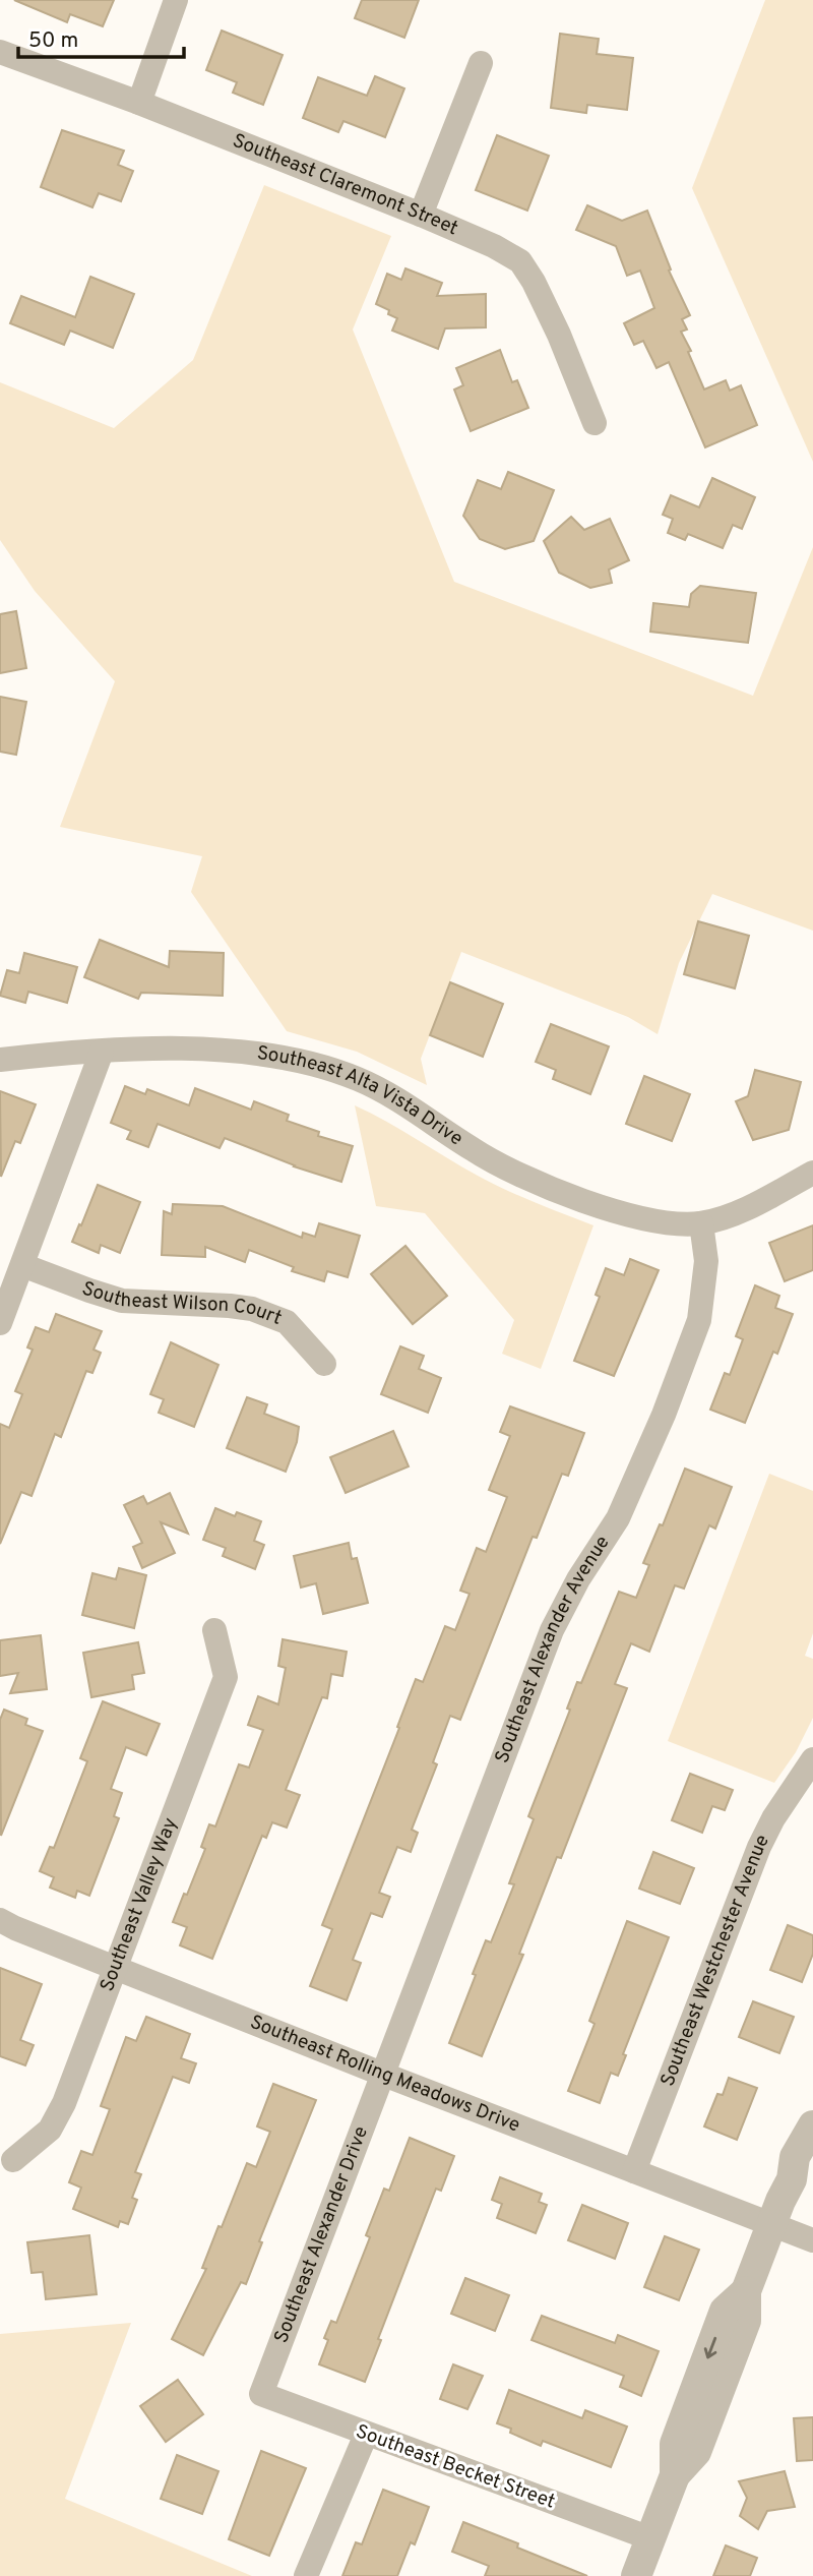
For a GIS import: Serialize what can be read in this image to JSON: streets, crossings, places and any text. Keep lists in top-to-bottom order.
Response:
{
  "streets": {
    "street": [
      "Southeast Claremont Street",
      "Southeast Alta Vista Drive",
      "Southeast Wilson Court",
      "Southeast Alexander Avenue",
      "Southeast Valley Way",
      "Southeast Westchester Avenue",
      "Southeast Rolling Meadows Drive",
      "Southeast Alexander Drive",
      "Southeast Becket Street"
    ]
  },
  "crossings": [
    ["Southeast Alta Vista Drive", "Southeast Alexander Avenue"],
    ["Southeast Alexander Avenue", "Southeast Rolling Meadows Drive"],
    ["Southeast Alexander Avenue", "Southeast Alexander Drive"],
    ["Southeast Valley Way", "Southeast Rolling Meadows Drive"],
    ["Southeast Westchester Avenue", "Southeast Rolling Meadows Drive"],
    ["Southeast Rolling Meadows Drive", "Southeast Alexander Drive"],
    ["Southeast Alexander Drive", "Southeast Becket Street"]
  ],
  "scale_bar": "50 m"
}
